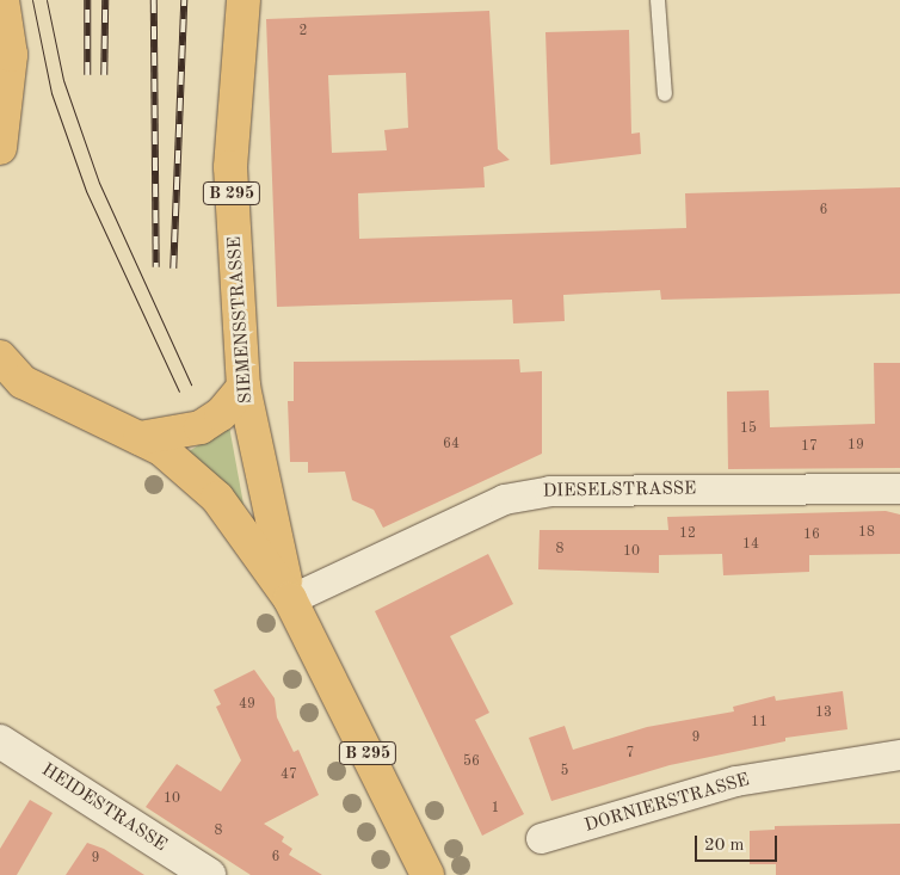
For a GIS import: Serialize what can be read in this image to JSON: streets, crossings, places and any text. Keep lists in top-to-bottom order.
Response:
{
  "streets": {
    "main road": ["B 295", "SIEMENSSTRASSE"],
    "street": ["DIESELSTRASSE", "DORNIERSTRASSE", "HEIDESTRASSE"]
  },
  "crossings": [
    ["B 295", "SIEMENSSTRASSE"],
    ["SIEMENSSTRASSE", "DIESELSTRASSE"]
  ],
  "house_numbers": [
    "2",
    "6",
    "15",
    "64",
    "19",
    "17",
    "18",
    "12",
    "16",
    "14",
    "8",
    "10",
    "49",
    "13",
    "11",
    "9",
    "7",
    "56",
    "5",
    "47",
    "10",
    "1",
    "8",
    "6",
    "9"
  ],
  "scale_bar": "20 m"
}
